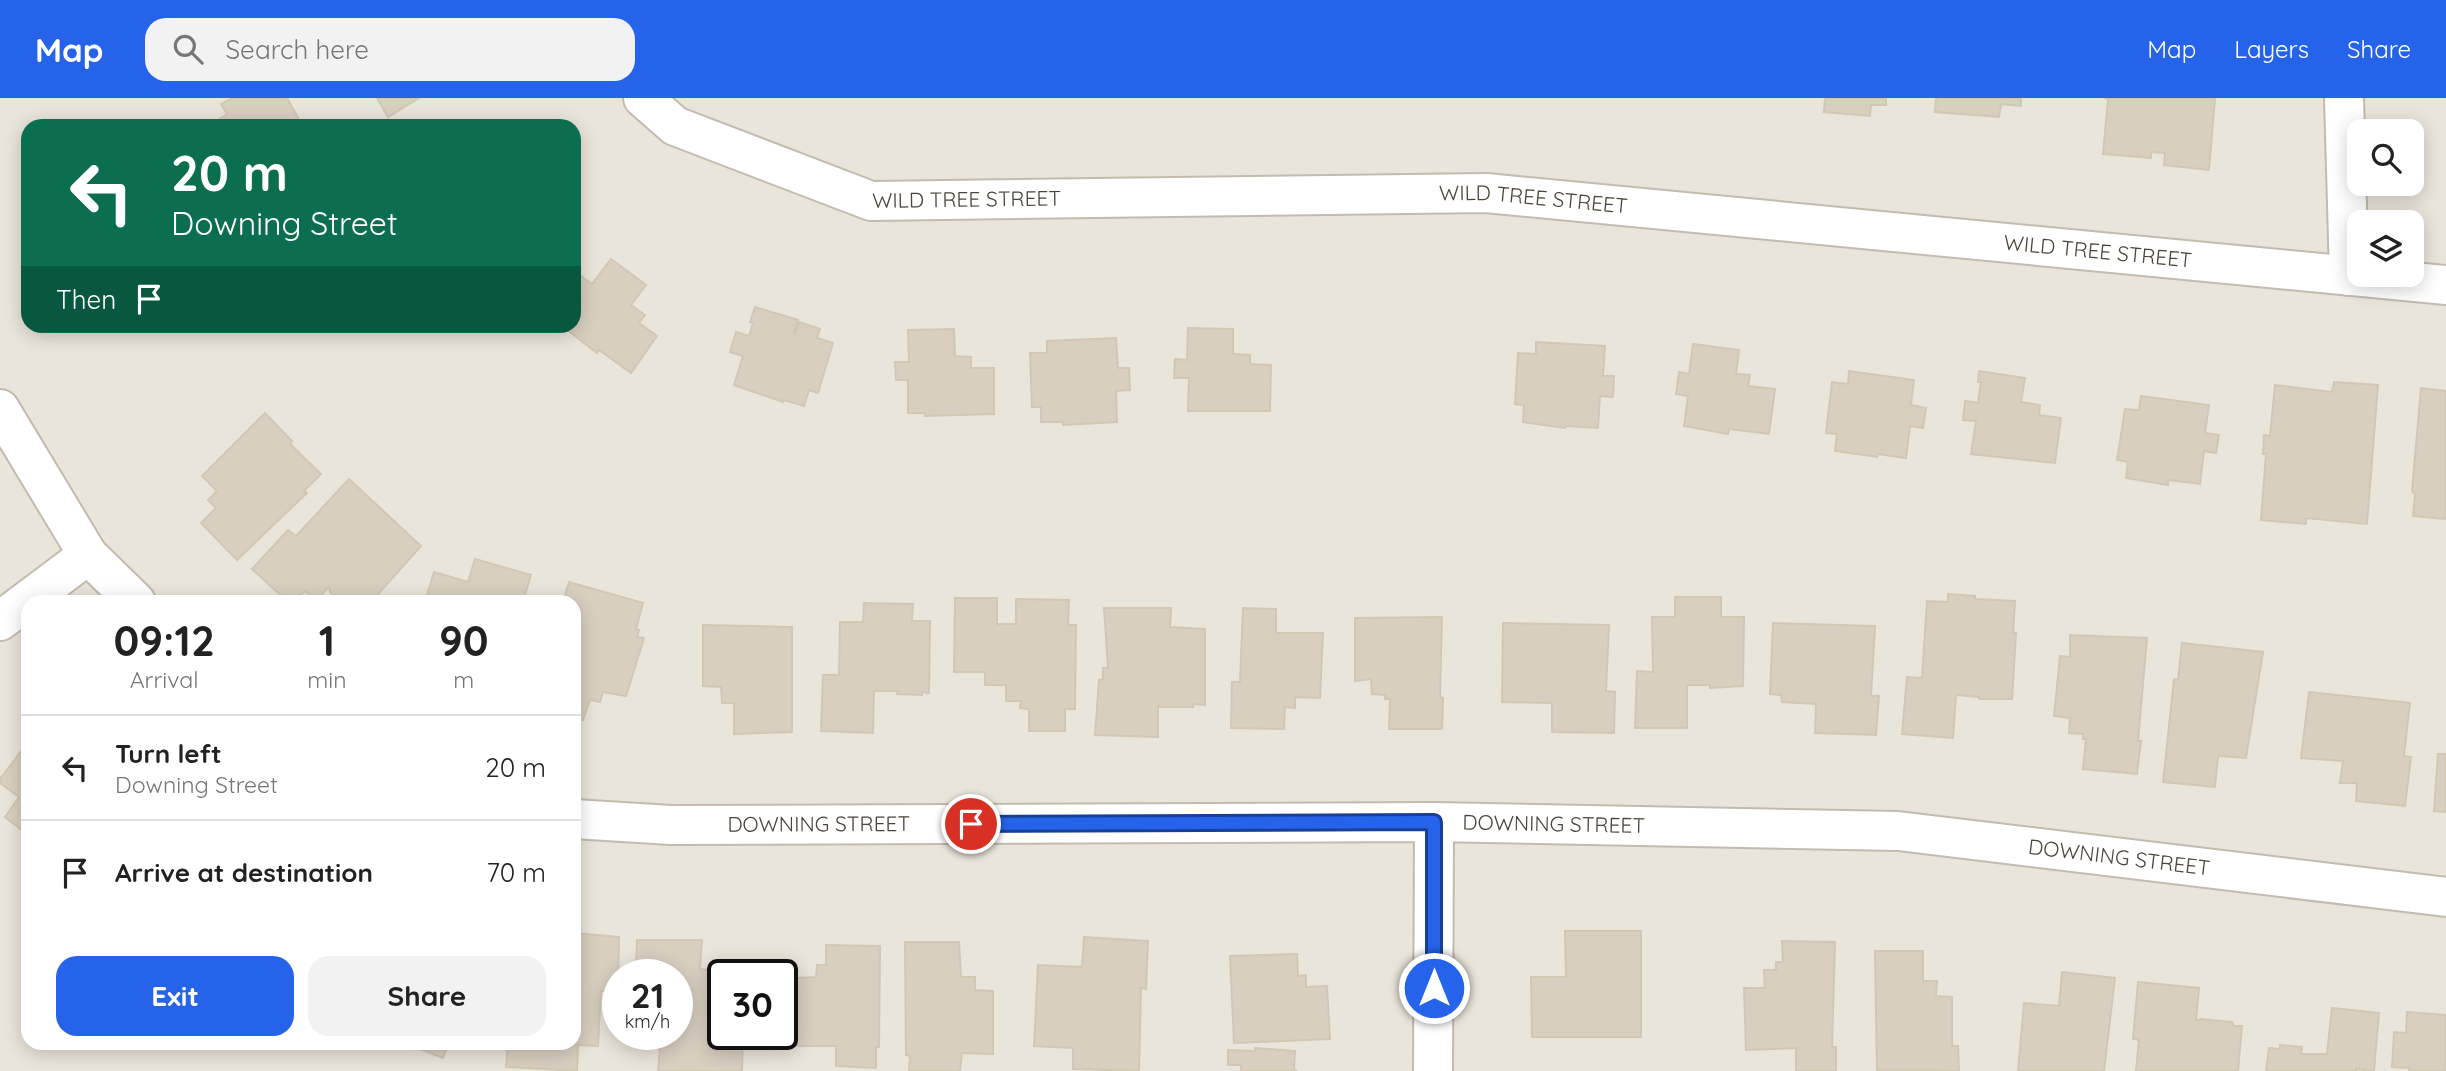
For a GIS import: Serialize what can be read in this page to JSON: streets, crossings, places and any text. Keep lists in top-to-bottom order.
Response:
{
  "streets": {
    "street": ["WILD TREE STREET", "DOWNING STREET"]
  },
  "page": {
    "header": "Map",
    "search": "Search here",
    "nav": ["Map", "Layers", "Share"],
    "turn": ["20 m", "Downing Street"],
    "then": "Then",
    "eta": [
      "09:12",
      "Arrival",
      "1",
      "min",
      "90",
      "m"
    ],
    "list": [
      {
        "name": "Turn left",
        "note": "Downing Street",
        "value": "20 m"
      },
      {
        "name": "Arrive at destination",
        "value": "70 m"
      }
    ],
    "buttons": ["Exit", "Share"],
    "speed": "21 km/h",
    "limit": "30"
  }
}
